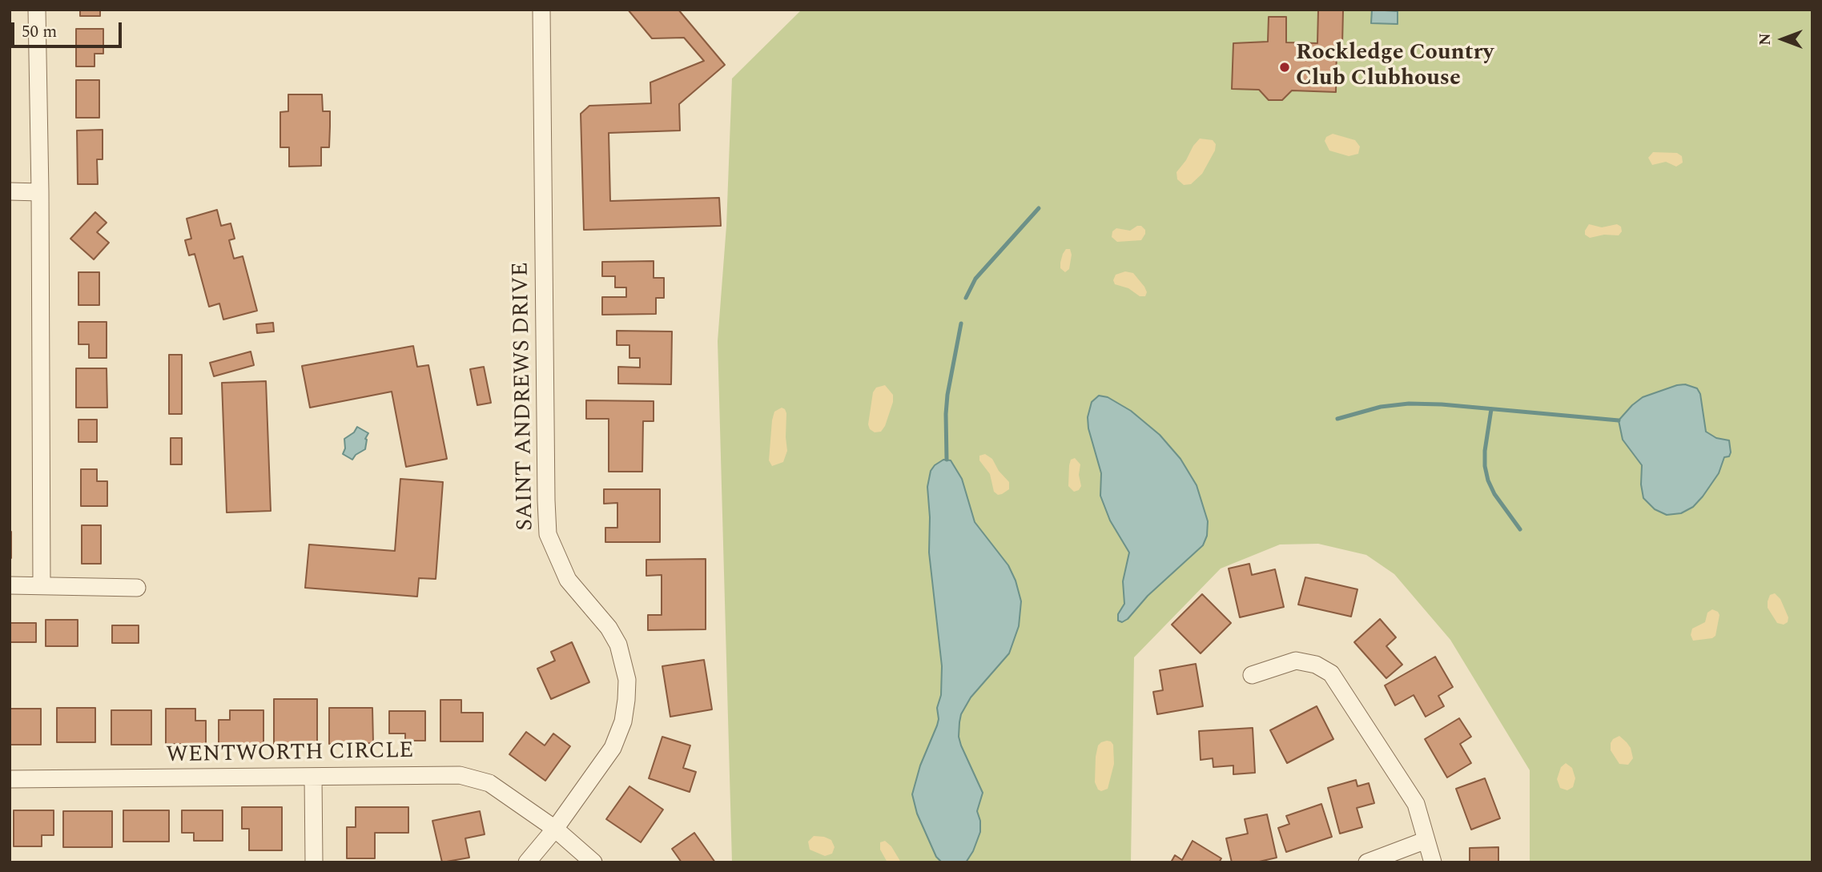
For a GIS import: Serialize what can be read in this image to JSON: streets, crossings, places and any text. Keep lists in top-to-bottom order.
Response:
{
  "streets": {
    "street": ["SAINT ANDREWS DRIVE", "WENTWORTH CIRCLE"]
  },
  "crossings": [
    ["SAINT ANDREWS DRIVE", "WENTWORTH CIRCLE"]
  ],
  "places": ["Rockledge Country Club Clubhouse"],
  "scale_bar": "50 m",
  "north": "left"
}
